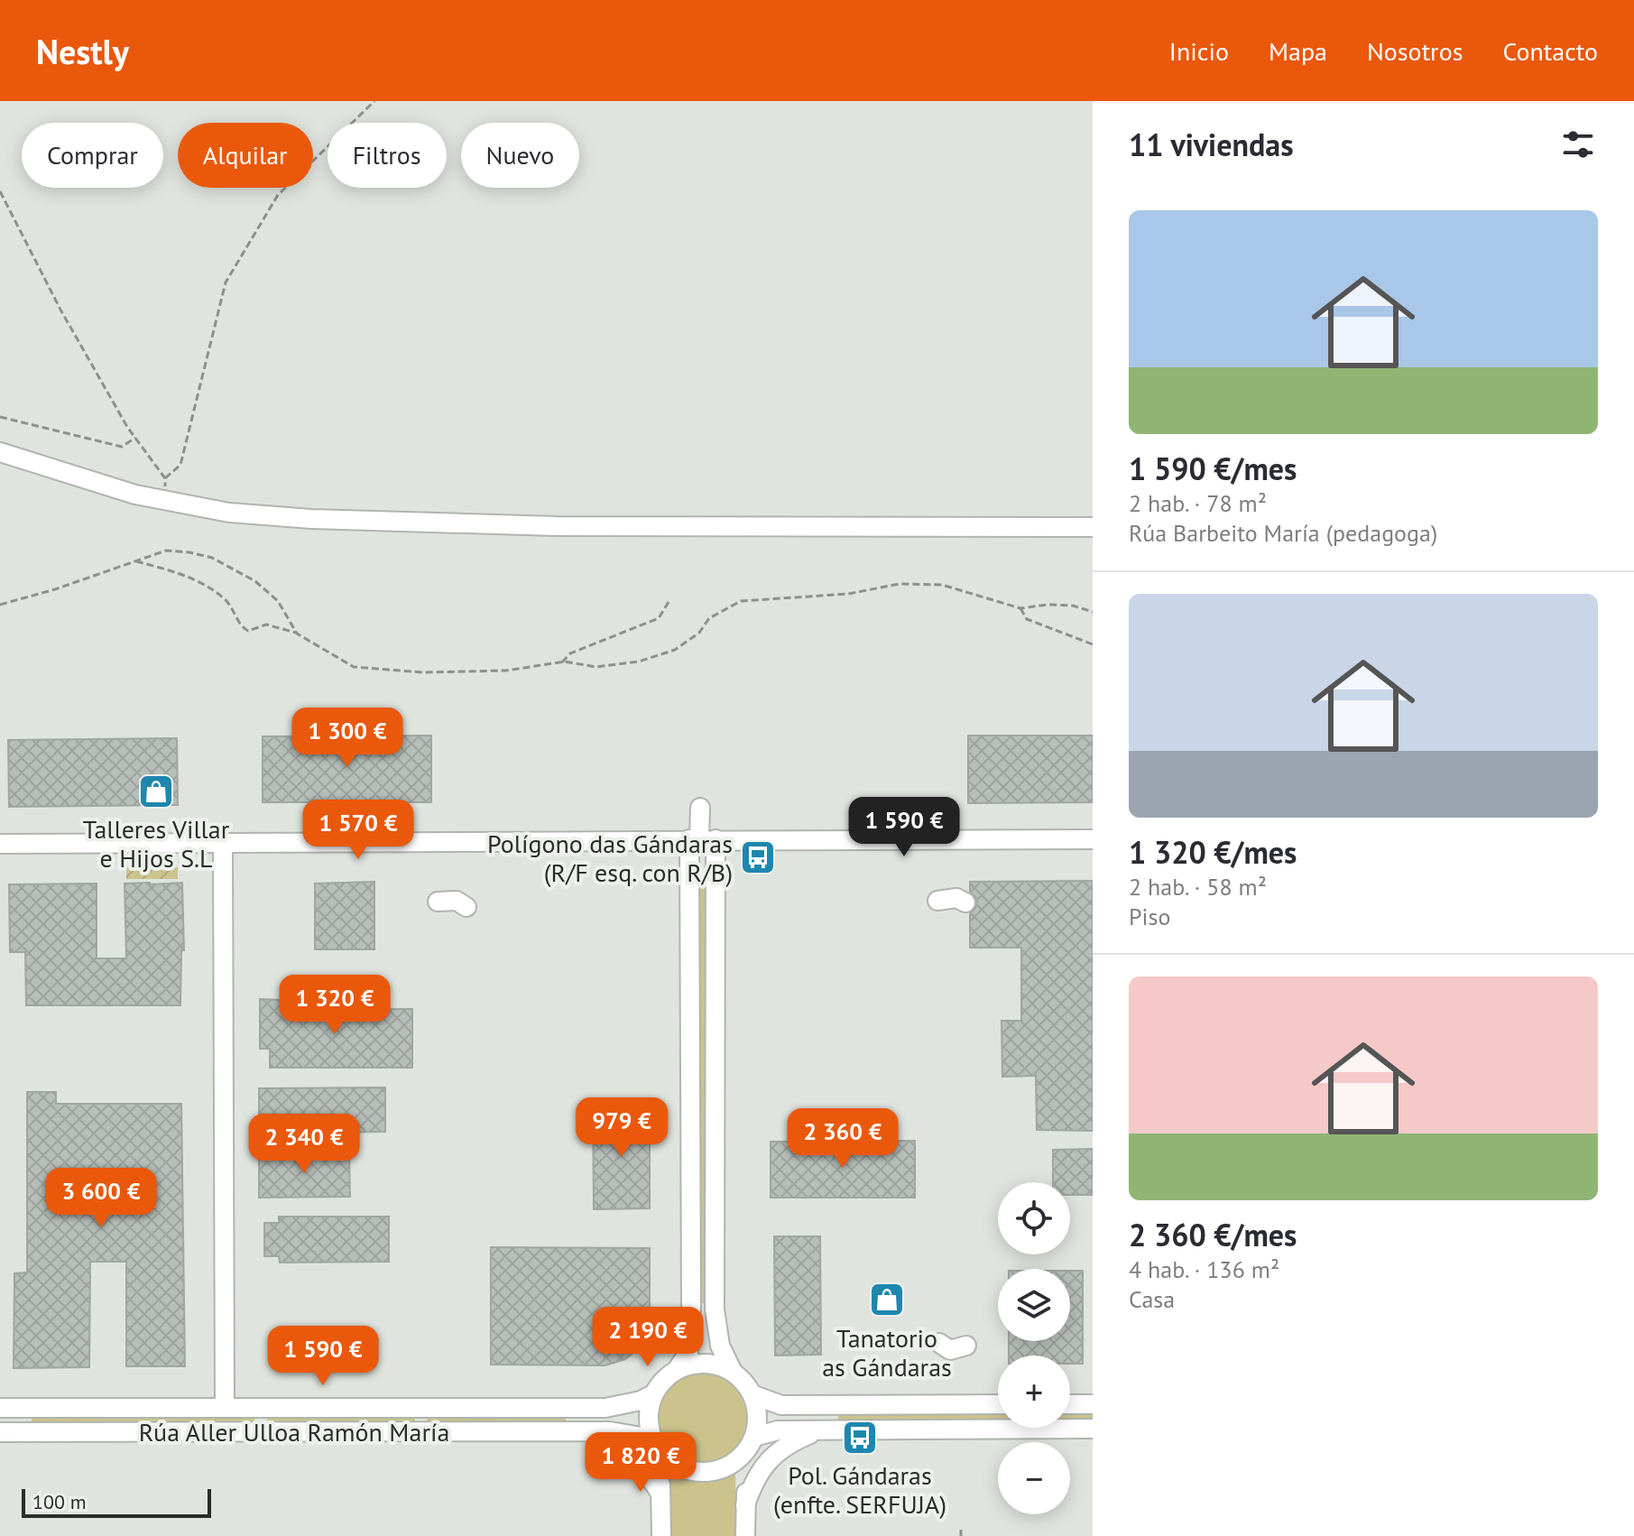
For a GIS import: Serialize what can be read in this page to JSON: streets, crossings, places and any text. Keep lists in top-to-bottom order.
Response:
{
  "streets": {
    "street": ["Rúa Aller Ulloa Ramón María"]
  },
  "places": {
    "shop": ["Talleres Villar e Hijos S.L", "Tanatorio as Gándaras"],
    "bus stop": ["Polígono das Gándaras (R/F esq. con R/B)", "Pol. Gándaras (enfte. SERFUJA)"]
  },
  "scale_bar": "100 m",
  "page": {
    "header": "Nestly",
    "nav": [
      "Inicio",
      "Mapa",
      "Nosotros",
      "Contacto"
    ],
    "heading": "11 viviendas",
    "chip": [
      "Comprar",
      "Alquilar",
      "Filtros",
      "Nuevo"
    ],
    "list": [
      {
        "name": "1 590 €/mes",
        "note": "2 hab. · 78 m² · Rúa Barbeito María (pedagoga)"
      },
      {
        "name": "1 320 €/mes",
        "note": "2 hab. · 58 m² · Piso"
      },
      {
        "name": "2 360 €/mes",
        "note": "4 hab. · 136 m² · Casa"
      }
    ],
    "price": [
      "1 300 €",
      "1 590 €",
      "1 570 €",
      "1 320 €",
      "979 €",
      "2 360 €",
      "2 340 €",
      "3 600 €",
      "2 190 €",
      "1 590 €",
      "1 820 €"
    ],
    "map_buttons": ["+", "−"],
    "scale": "100 m"
  }
}
